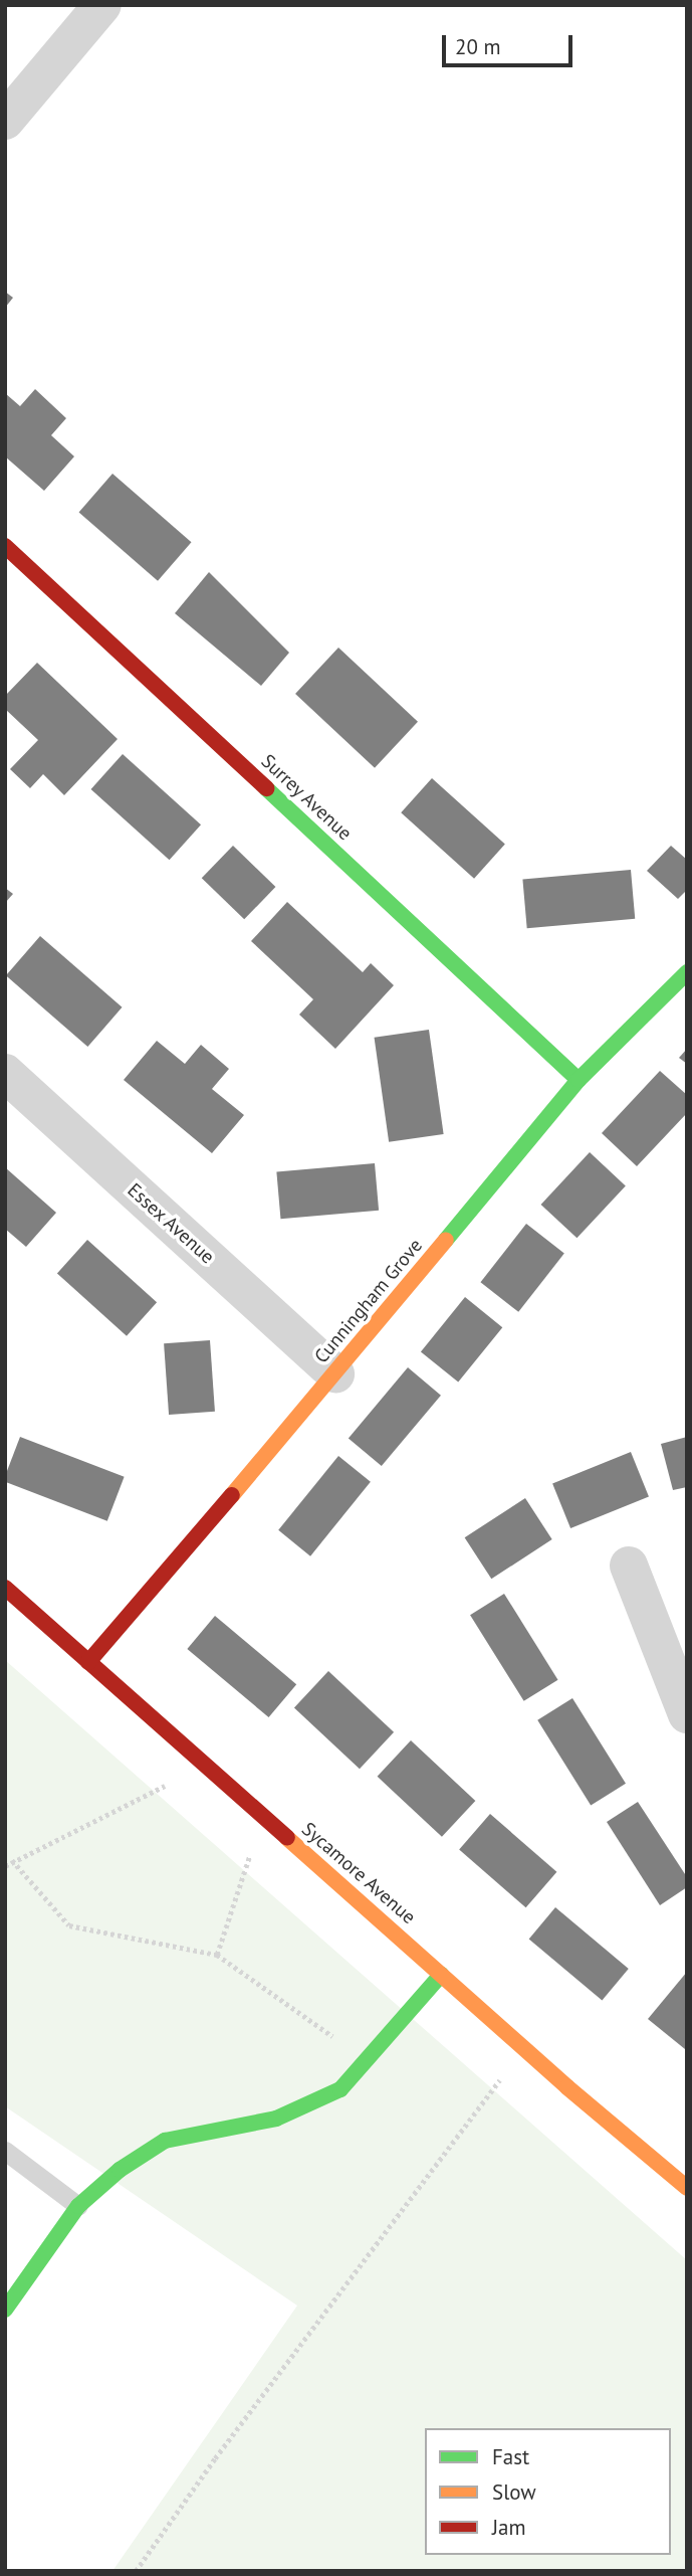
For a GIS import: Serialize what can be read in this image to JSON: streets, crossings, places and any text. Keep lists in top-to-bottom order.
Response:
{
  "streets": {
    "street": [
      "Surrey Avenue",
      "Essex Avenue",
      "Cunningham Grove",
      "Sycamore Avenue"
    ]
  },
  "crossings": [
    ["Surrey Avenue", "Cunningham Grove"],
    ["Essex Avenue", "Cunningham Grove"],
    ["Cunningham Grove", "Sycamore Avenue"]
  ],
  "legend": ["Fast", "Slow", "Jam"],
  "scale_bar": "20 m"
}
